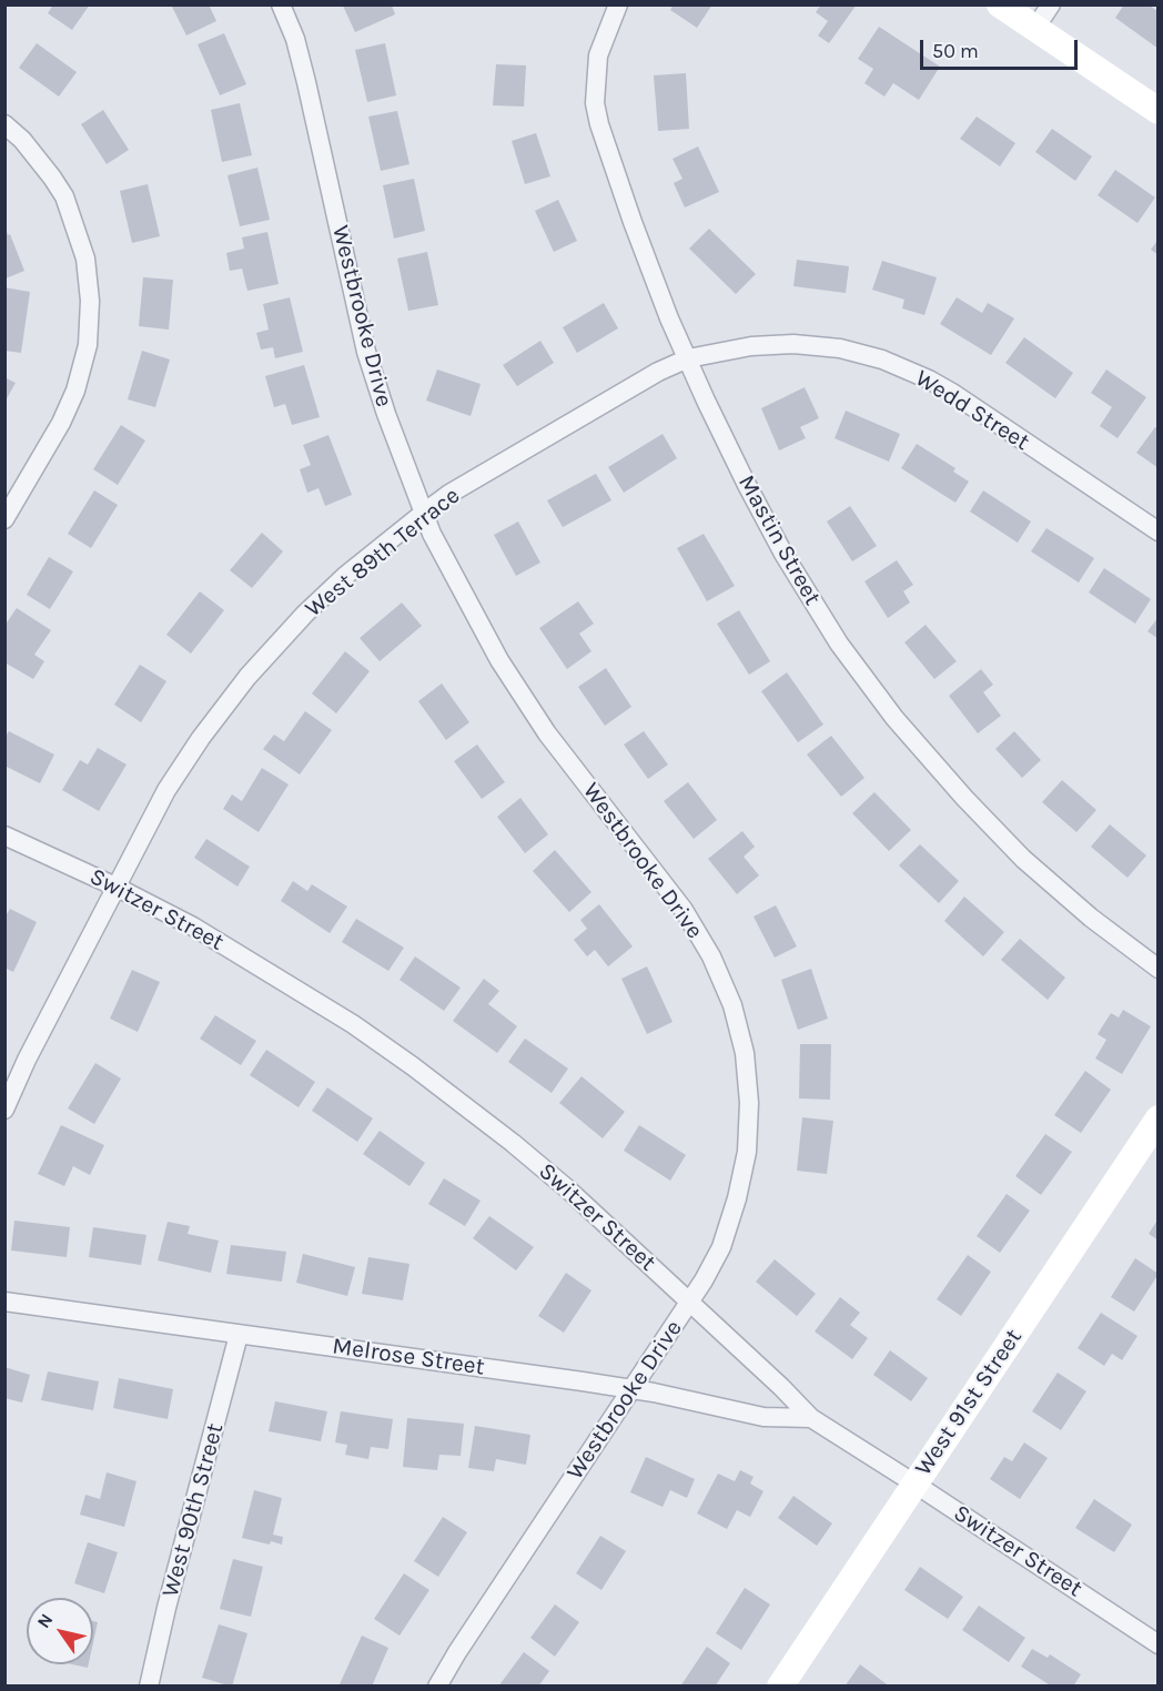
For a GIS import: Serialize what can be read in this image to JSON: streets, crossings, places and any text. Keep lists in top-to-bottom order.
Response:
{
  "streets": {
    "street": [
      "Westbrooke Drive",
      "Wedd Street",
      "Mastin Street",
      "West 89th Terrace",
      "Switzer Street",
      "Melrose Street",
      "West 91st Street",
      "West 90th Street"
    ]
  },
  "crossings": [
    ["Westbrooke Drive", "West 89th Terrace"],
    ["Westbrooke Drive", "Switzer Street"],
    ["Westbrooke Drive", "Melrose Street"],
    ["Wedd Street", "Mastin Street"],
    ["Wedd Street", "West 89th Terrace"],
    ["Mastin Street", "West 89th Terrace"],
    ["West 89th Terrace", "Switzer Street"],
    ["Switzer Street", "Melrose Street"],
    ["Switzer Street", "West 91st Street"],
    ["Melrose Street", "West 90th Street"]
  ],
  "scale_bar": "50 m",
  "north": "top left"
}
